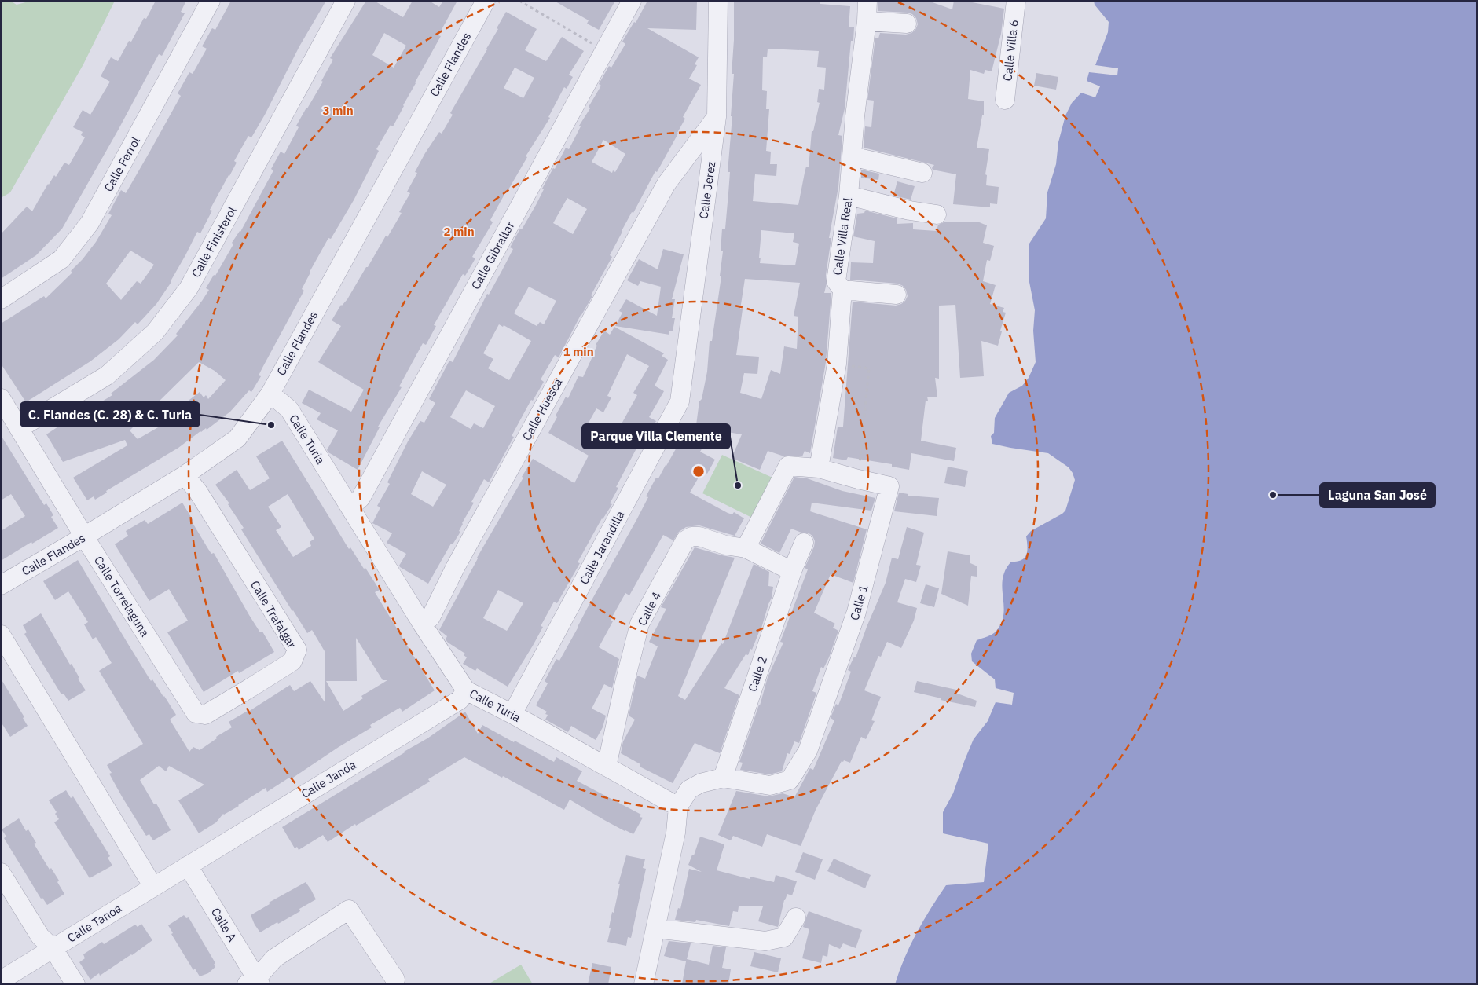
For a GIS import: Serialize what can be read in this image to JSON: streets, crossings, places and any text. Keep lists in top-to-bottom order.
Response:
{
  "streets": {
    "street": [
      "Calle Villa 6",
      "Calle Flandes",
      "Calle Ferrol",
      "Calle Jerez",
      "Calle Villa Real",
      "Calle Finisterol",
      "Calle Gibraltar",
      "Calle Huesca",
      "Calle Turia",
      "Calle Jarandilla",
      "Calle Torrelaguna",
      "Calle 1",
      "Calle 4",
      "Calle Trafalgar",
      "Calle 2",
      "Calle Janda",
      "Calle Tanoa",
      "Calle A"
    ]
  },
  "crossings": [
    ["Calle Flandes", "Calle Turia"],
    ["Calle Flandes", "Calle Torrelaguna"],
    ["Calle Flandes", "Calle Trafalgar"],
    ["Calle Jerez", "Calle Huesca"],
    ["Calle Jerez", "Calle Jarandilla"],
    ["Calle Villa Real", "Calle 1"],
    ["Calle Finisterol", "Calle Torrelaguna"],
    ["Calle Gibraltar", "Calle Turia"],
    ["Calle Huesca", "Calle Turia"],
    ["Calle Turia", "Calle Jarandilla"],
    ["Calle Turia", "Calle 1"],
    ["Calle Turia", "Calle 4"],
    ["Calle Turia", "Calle Janda"],
    ["Calle Torrelaguna", "Calle Trafalgar"],
    ["Calle 1", "Calle 4"],
    ["Calle 1", "Calle 2"],
    ["Calle Janda", "Calle Tanoa"],
    ["Calle Janda", "Calle A"],
    ["Calle Tanoa", "Calle A"]
  ],
  "places": ["C. Flandes (C. 28) & C. Turia", "Parque Villa Clemente", "Laguna San José"],
  "rings": ["3 min", "2 min", "1 min"]
}
